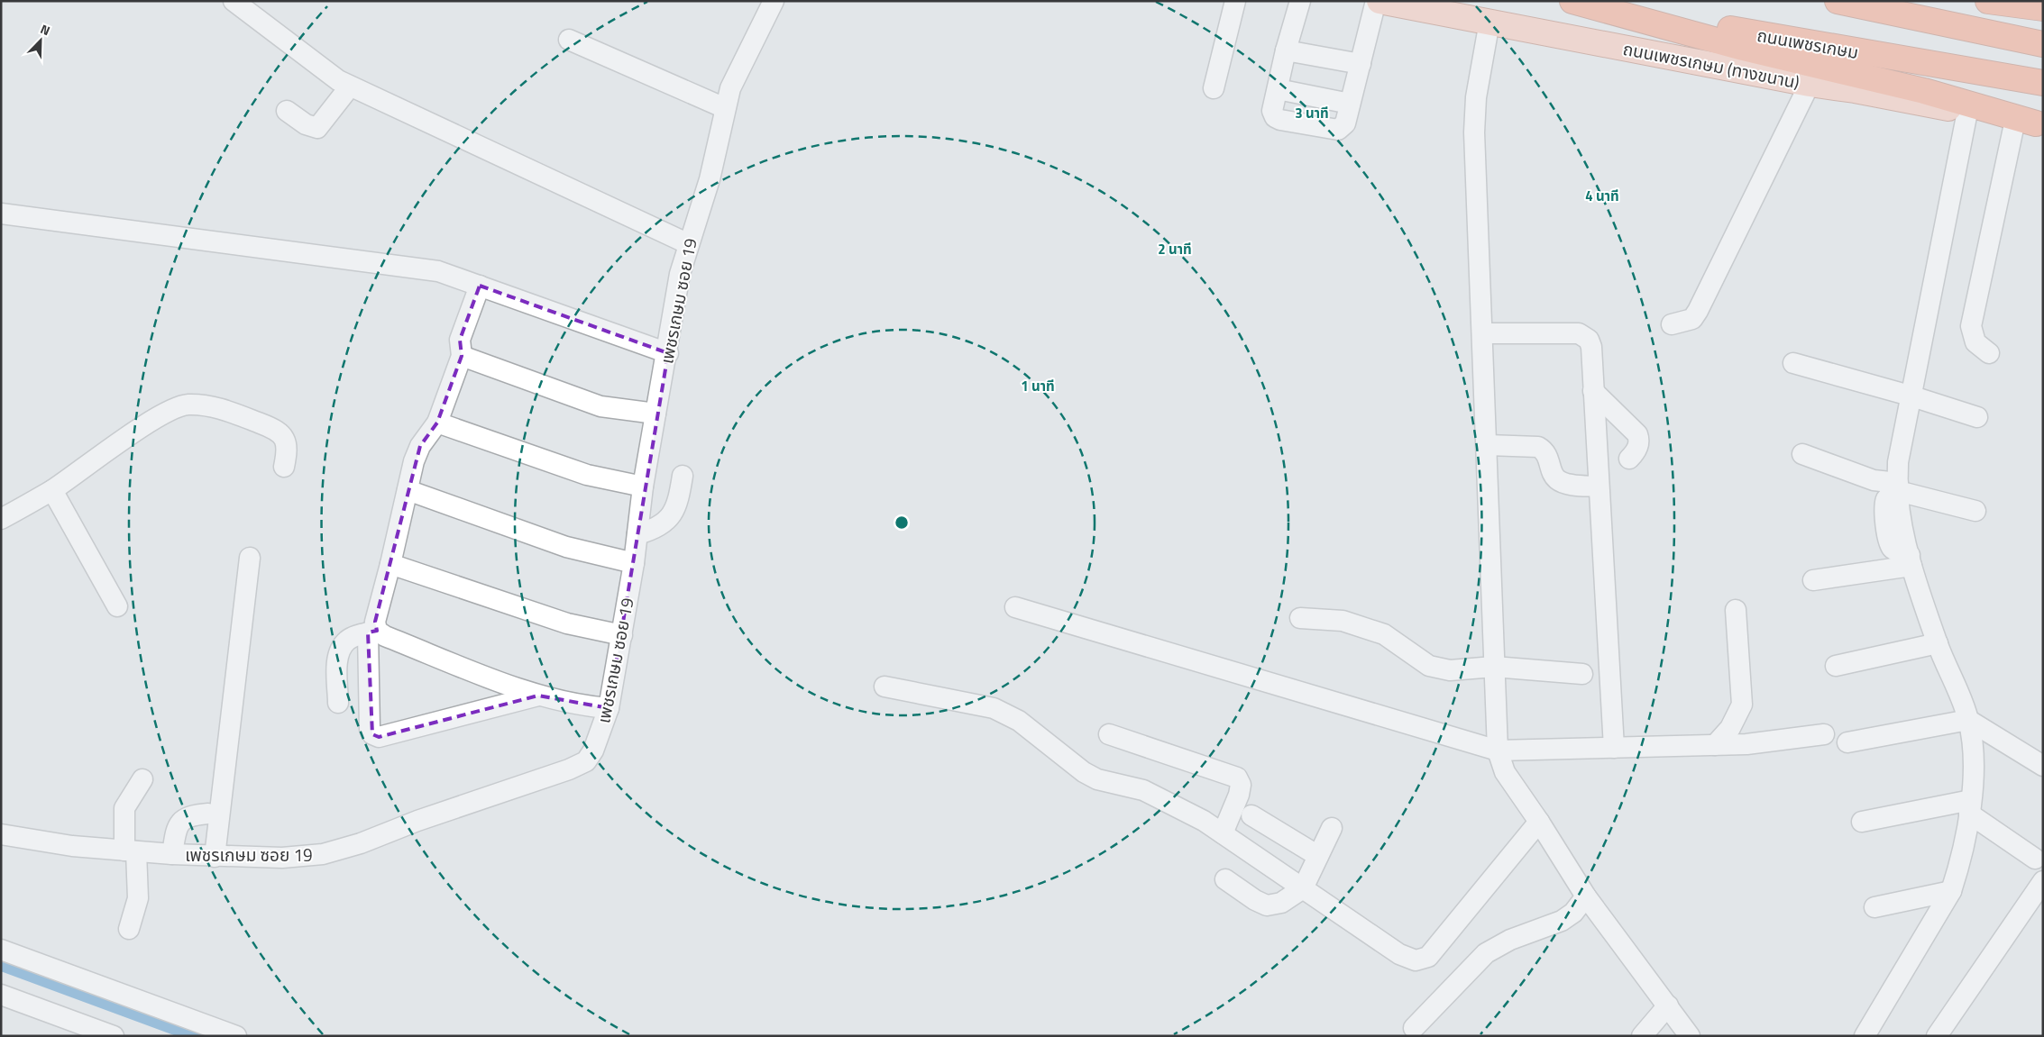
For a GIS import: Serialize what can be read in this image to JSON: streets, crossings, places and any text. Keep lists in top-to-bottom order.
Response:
{
  "streets": {
    "highway": ["ถนนเพชรเกษม"],
    "main road": ["ถนนเพชรเกษม (ทางขนาน)"],
    "street": ["เพชรเกษม ซอย 19"]
  },
  "north": "top right",
  "rings": [
    "3 นาที",
    "4 นาที",
    "2 นาที",
    "1 นาที"
  ]
}
